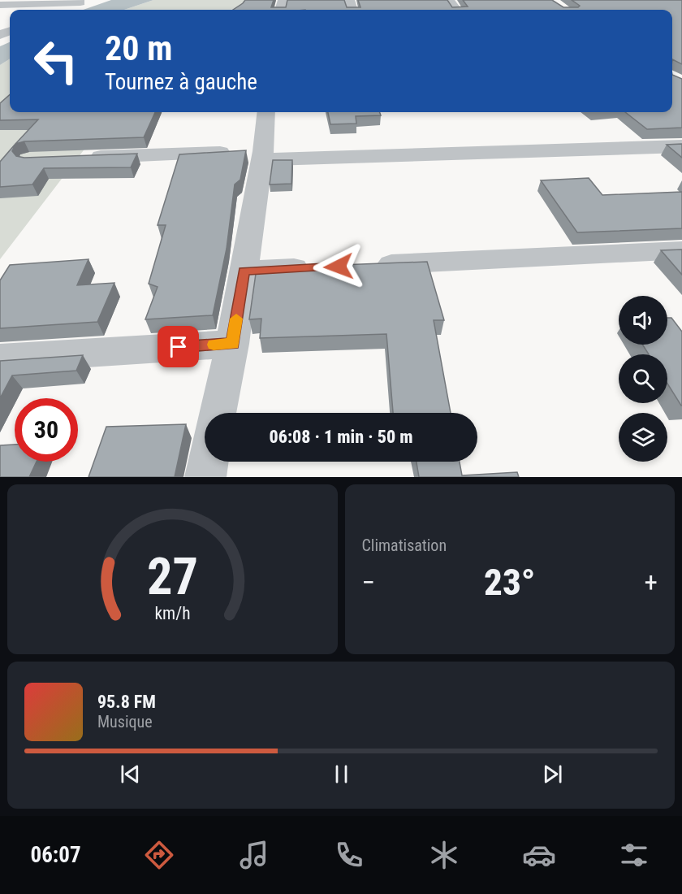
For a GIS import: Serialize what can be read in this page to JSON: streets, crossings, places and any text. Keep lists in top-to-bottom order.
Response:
{
  "page": {
    "turn": ["20 m", "Tournez à gauche"],
    "limit": "30",
    "trip": "06:08 · 1 min · 50 m",
    "tile": "Climatisation",
    "heat": ["−", "23°", "+"],
    "song": ["95.8 FM", "Musique"],
    "tabs": "06:07",
    "gauge": ["27", "km/h"]
  }
}
